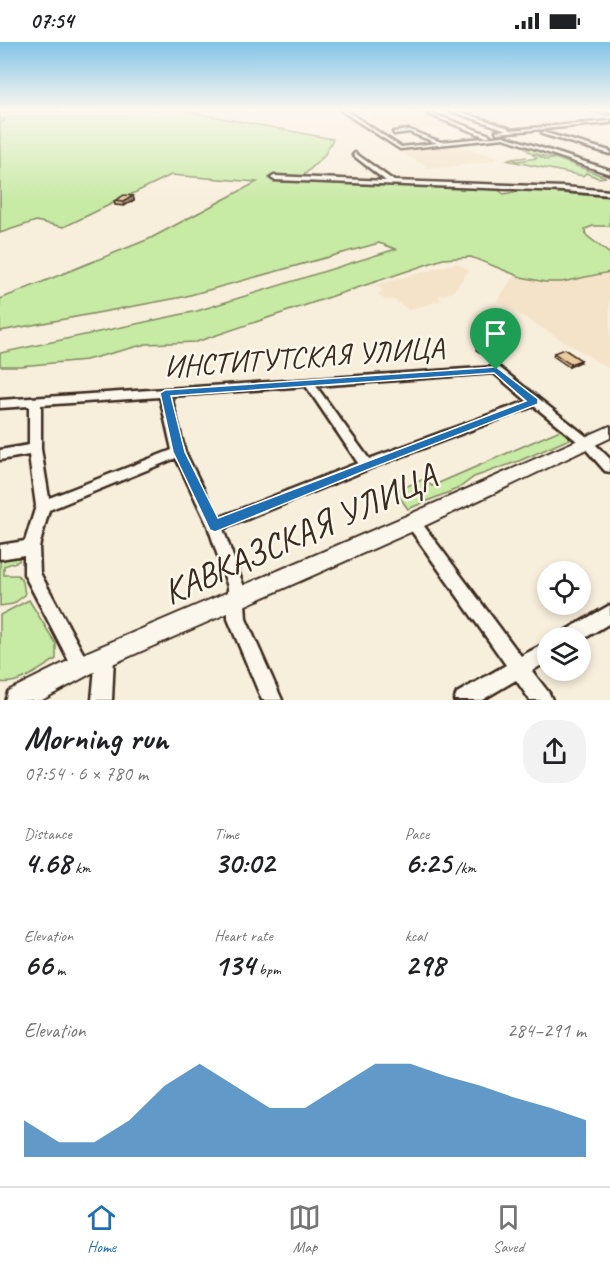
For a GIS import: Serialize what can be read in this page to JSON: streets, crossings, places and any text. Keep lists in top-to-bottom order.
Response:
{
  "streets": {
    "main road": ["КАВКАЗСКАЯ УЛИЦА"],
    "street": ["ИНСТИТУТСКАЯ УЛИЦА"]
  },
  "crossings": [
    ["ИНСТИТУТСКАЯ УЛИЦА", "КАВКАЗСКАЯ УЛИЦА"]
  ],
  "page": {
    "status": "07:54",
    "heading": ["Morning run", "07:54 · 6 × 780 m"],
    "stats": [
      ["Distance", "4.68 km"],
      ["Time", "30:02"],
      ["Pace", "6:25 /km"],
      ["Elevation", "66 m"],
      ["Heart rate", "134 bpm"],
      ["kcal", "298"]
    ],
    "chart": ["Elevation", "284–291 m"],
    "tabs": ["Home", "Map", "Saved"]
  }
}
